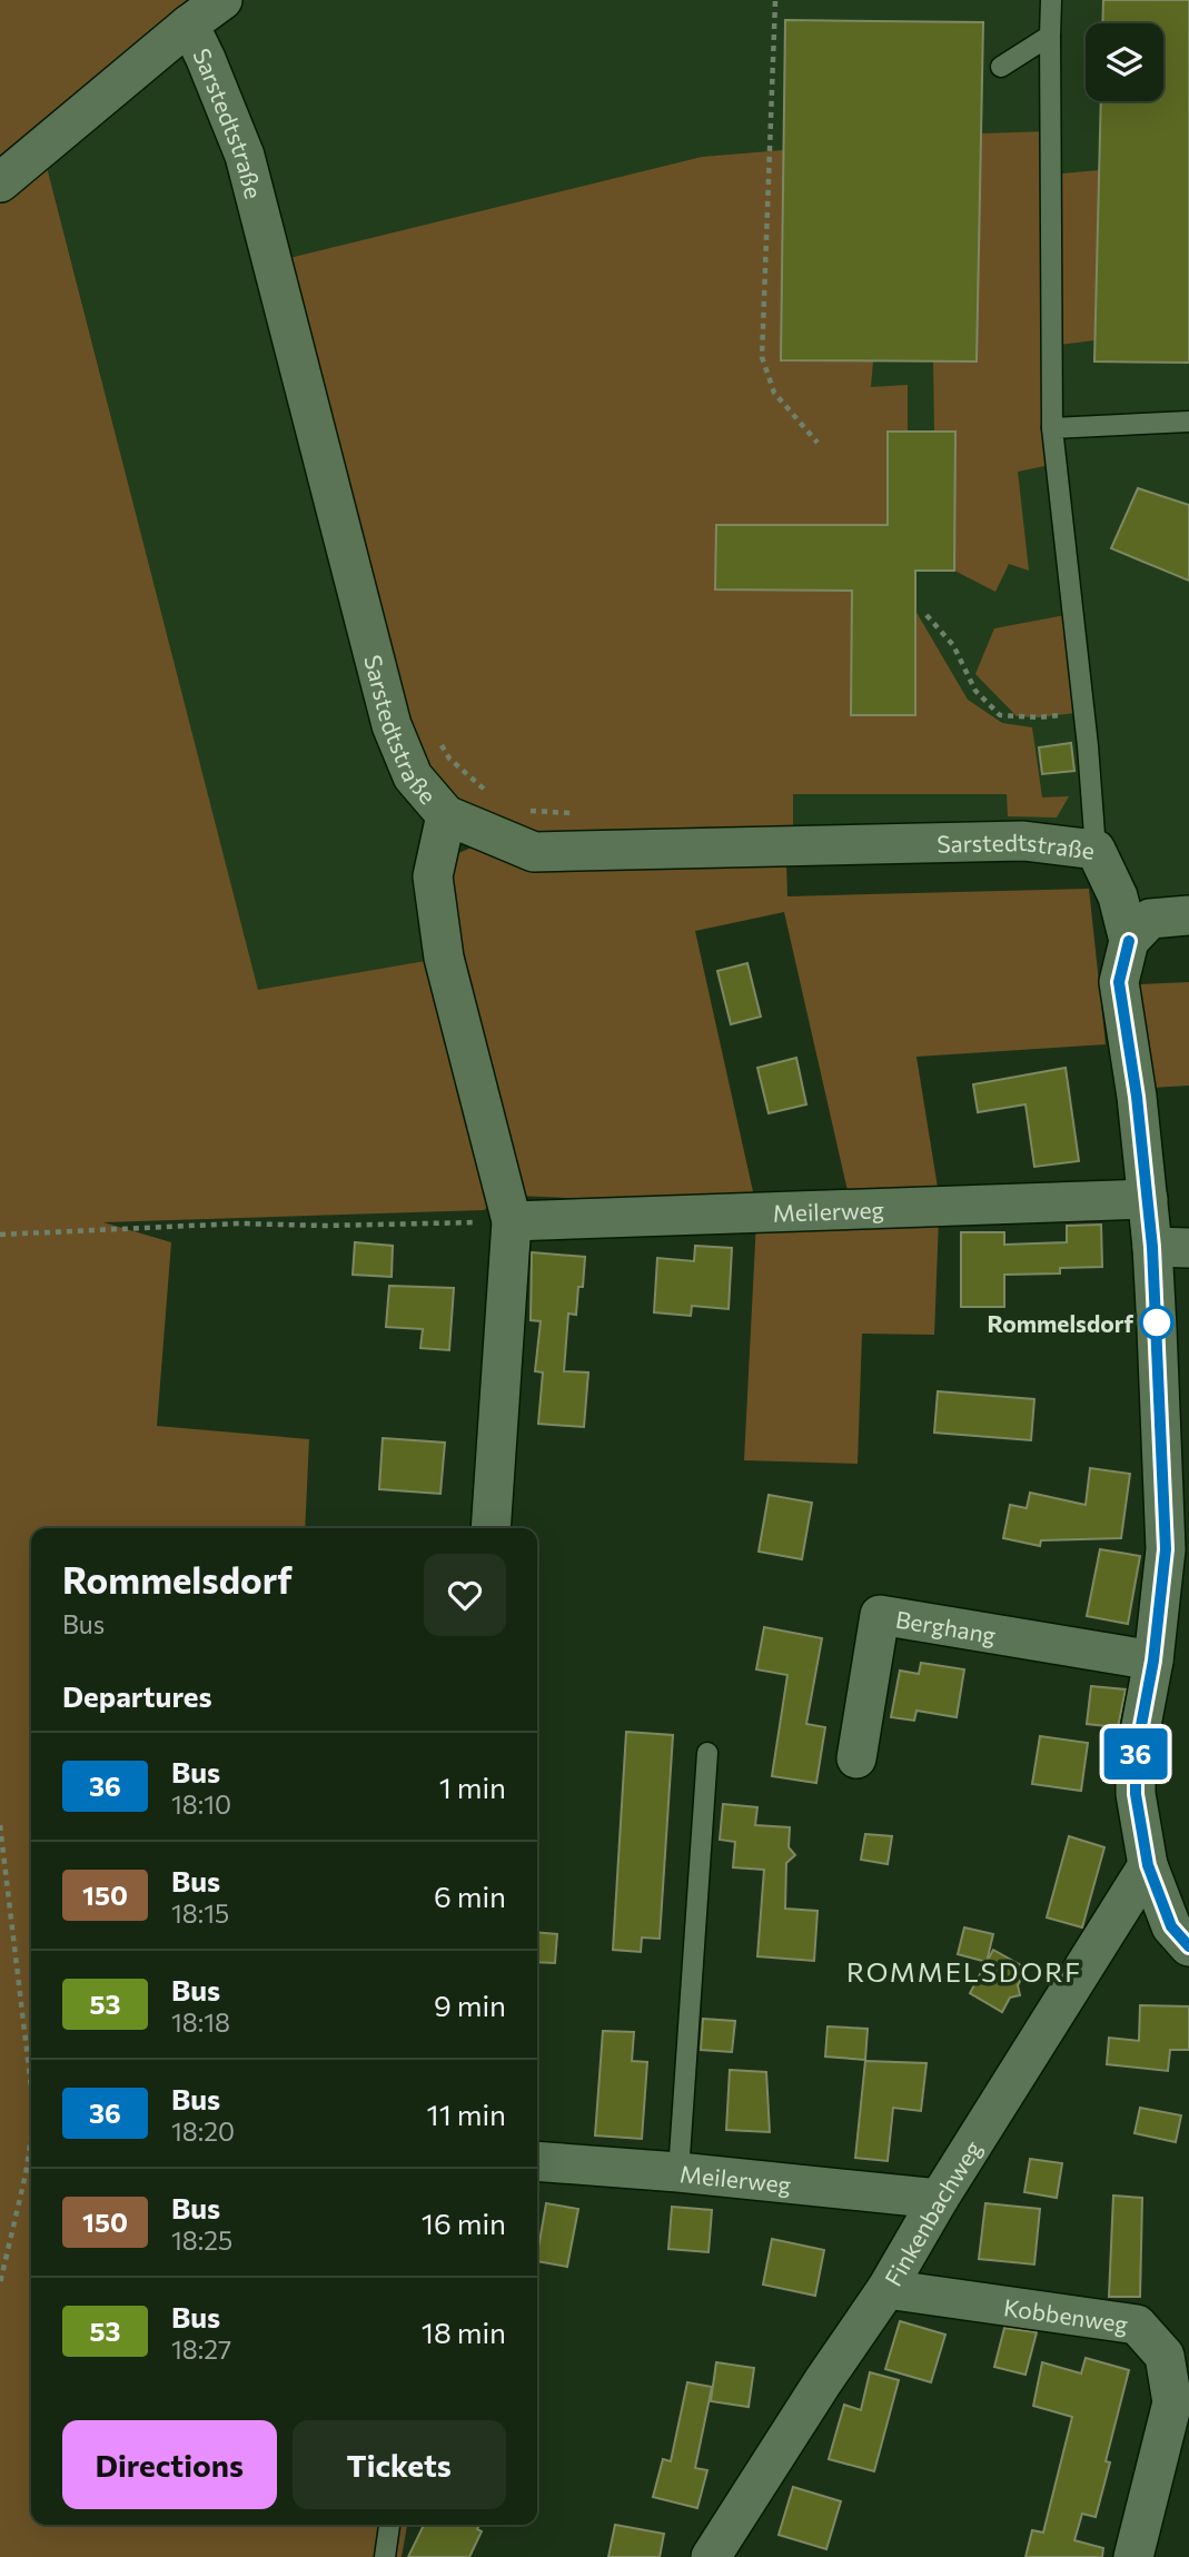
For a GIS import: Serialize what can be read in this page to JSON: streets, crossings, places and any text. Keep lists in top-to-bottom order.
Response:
{
  "streets": {
    "street": [
      "Sarstedtstraße",
      "Meilerweg",
      "Berghang",
      "Finkenbachweg",
      "Kobbenweg"
    ]
  },
  "crossings": [
    ["Meilerweg", "Finkenbachweg"],
    ["Finkenbachweg", "Kobbenweg"]
  ],
  "districts": ["ROMMELSDORF"],
  "places": ["Rommelsdorf"],
  "lines": ["bus line 36"],
  "page": {
    "on_map": "36",
    "heading": [
      ["Rommelsdorf", "Bus"],
      "Departures"
    ],
    "list": [
      {
        "mark": "36",
        "name": "Bus",
        "note": "18:10",
        "value": "1 min"
      },
      {
        "mark": "150",
        "name": "Bus",
        "note": "18:15",
        "value": "6 min"
      },
      {
        "mark": "53",
        "name": "Bus",
        "note": "18:18",
        "value": "9 min"
      },
      {
        "mark": "36",
        "name": "Bus",
        "note": "18:20",
        "value": "11 min"
      },
      {
        "mark": "150",
        "name": "Bus",
        "note": "18:25",
        "value": "16 min"
      },
      {
        "mark": "53",
        "name": "Bus",
        "note": "18:27",
        "value": "18 min"
      }
    ],
    "buttons": ["Directions", "Tickets"]
  }
}
